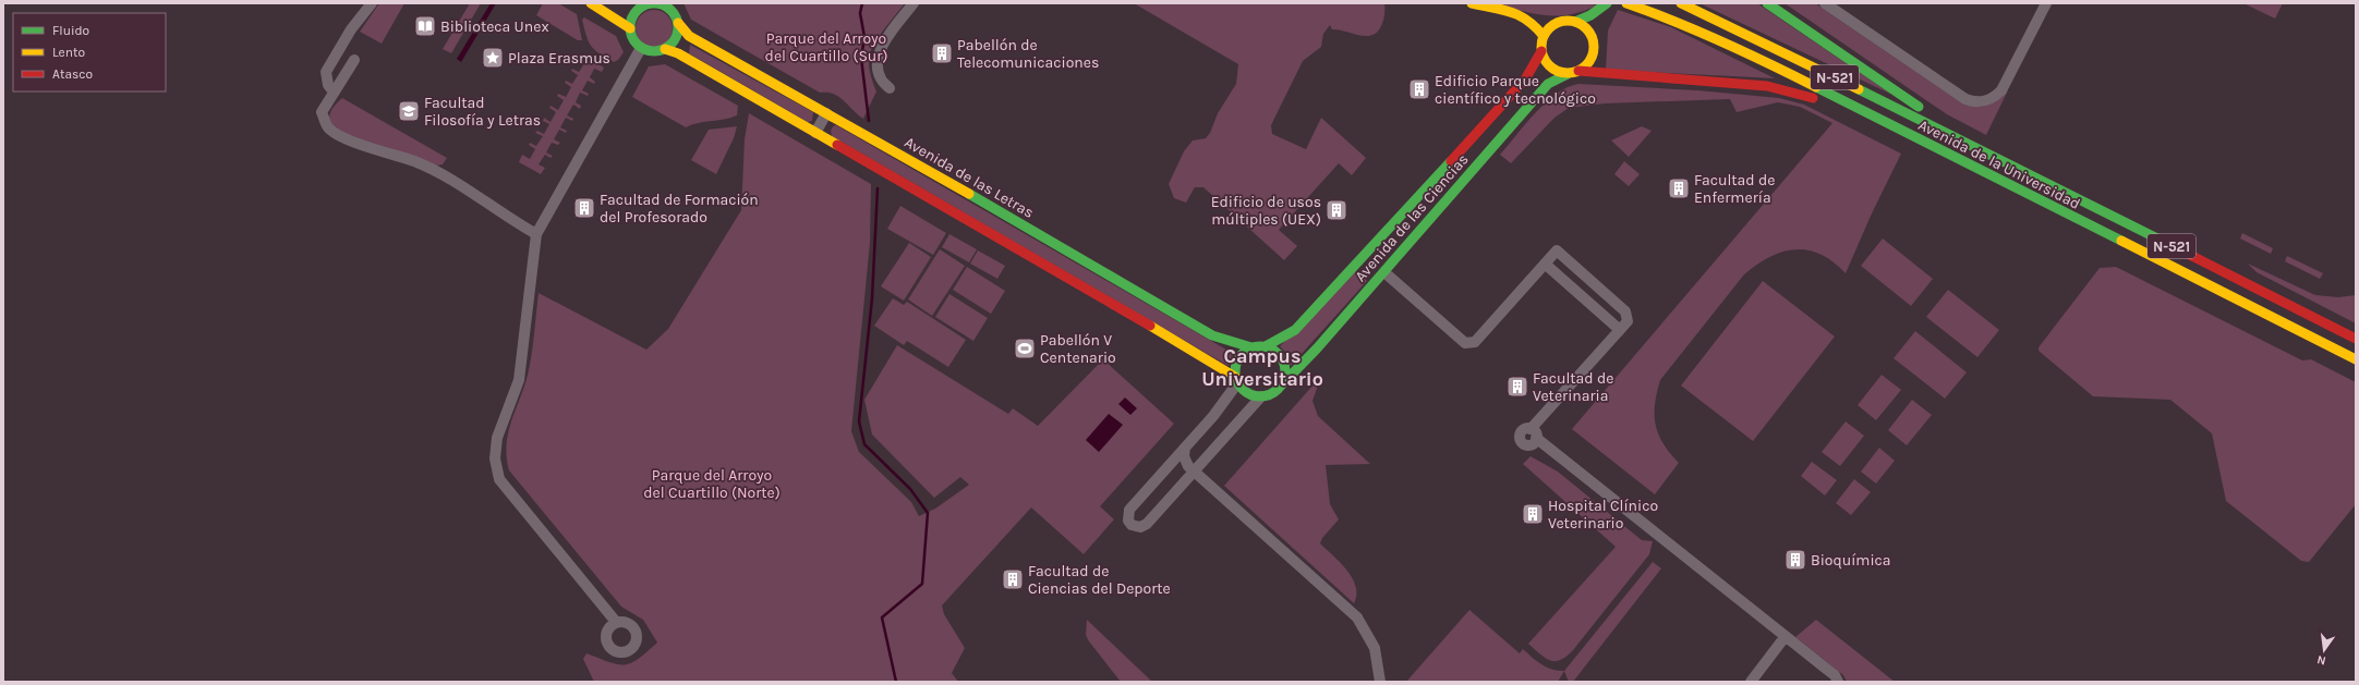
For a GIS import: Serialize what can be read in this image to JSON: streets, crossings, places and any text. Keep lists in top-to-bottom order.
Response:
{
  "streets": {
    "main road": [
      "N-521",
      "Avenida de la Universidad",
      "Avenida de las Letras",
      "Avenida de las Ciencias"
    ]
  },
  "crossings": [
    ["Avenida de las Letras", "Avenida de las Ciencias"]
  ],
  "districts": ["Campus Universitario"],
  "parks": ["Parque del Arroyo del Cuartillo (Sur)", "Parque del Arroyo del Cuartillo (Norte)"],
  "places": {
    "library": ["Biblioteca Unex"],
    "building": [
      "Pabellón de Telecomunicaciones",
      "Edificio Parque científico y tecnológico",
      "Facultad de Enfermería",
      "Facultad de Formación del Profesorado",
      "Edificio de usos múltiples (UEX)",
      "Facultad de Veterinaria",
      "Hospital Clínico Veterinario",
      "Bioquímica",
      "Facultad de Ciencias del Deporte"
    ],
    "place": ["Plaza Erasmus"],
    "school or university": ["Facultad Filosofía y Letras"],
    "sports": ["Pabellón V Centenario"]
  },
  "legend": ["Fluido", "Lento", "Atasco"],
  "north": "bottom"
}
